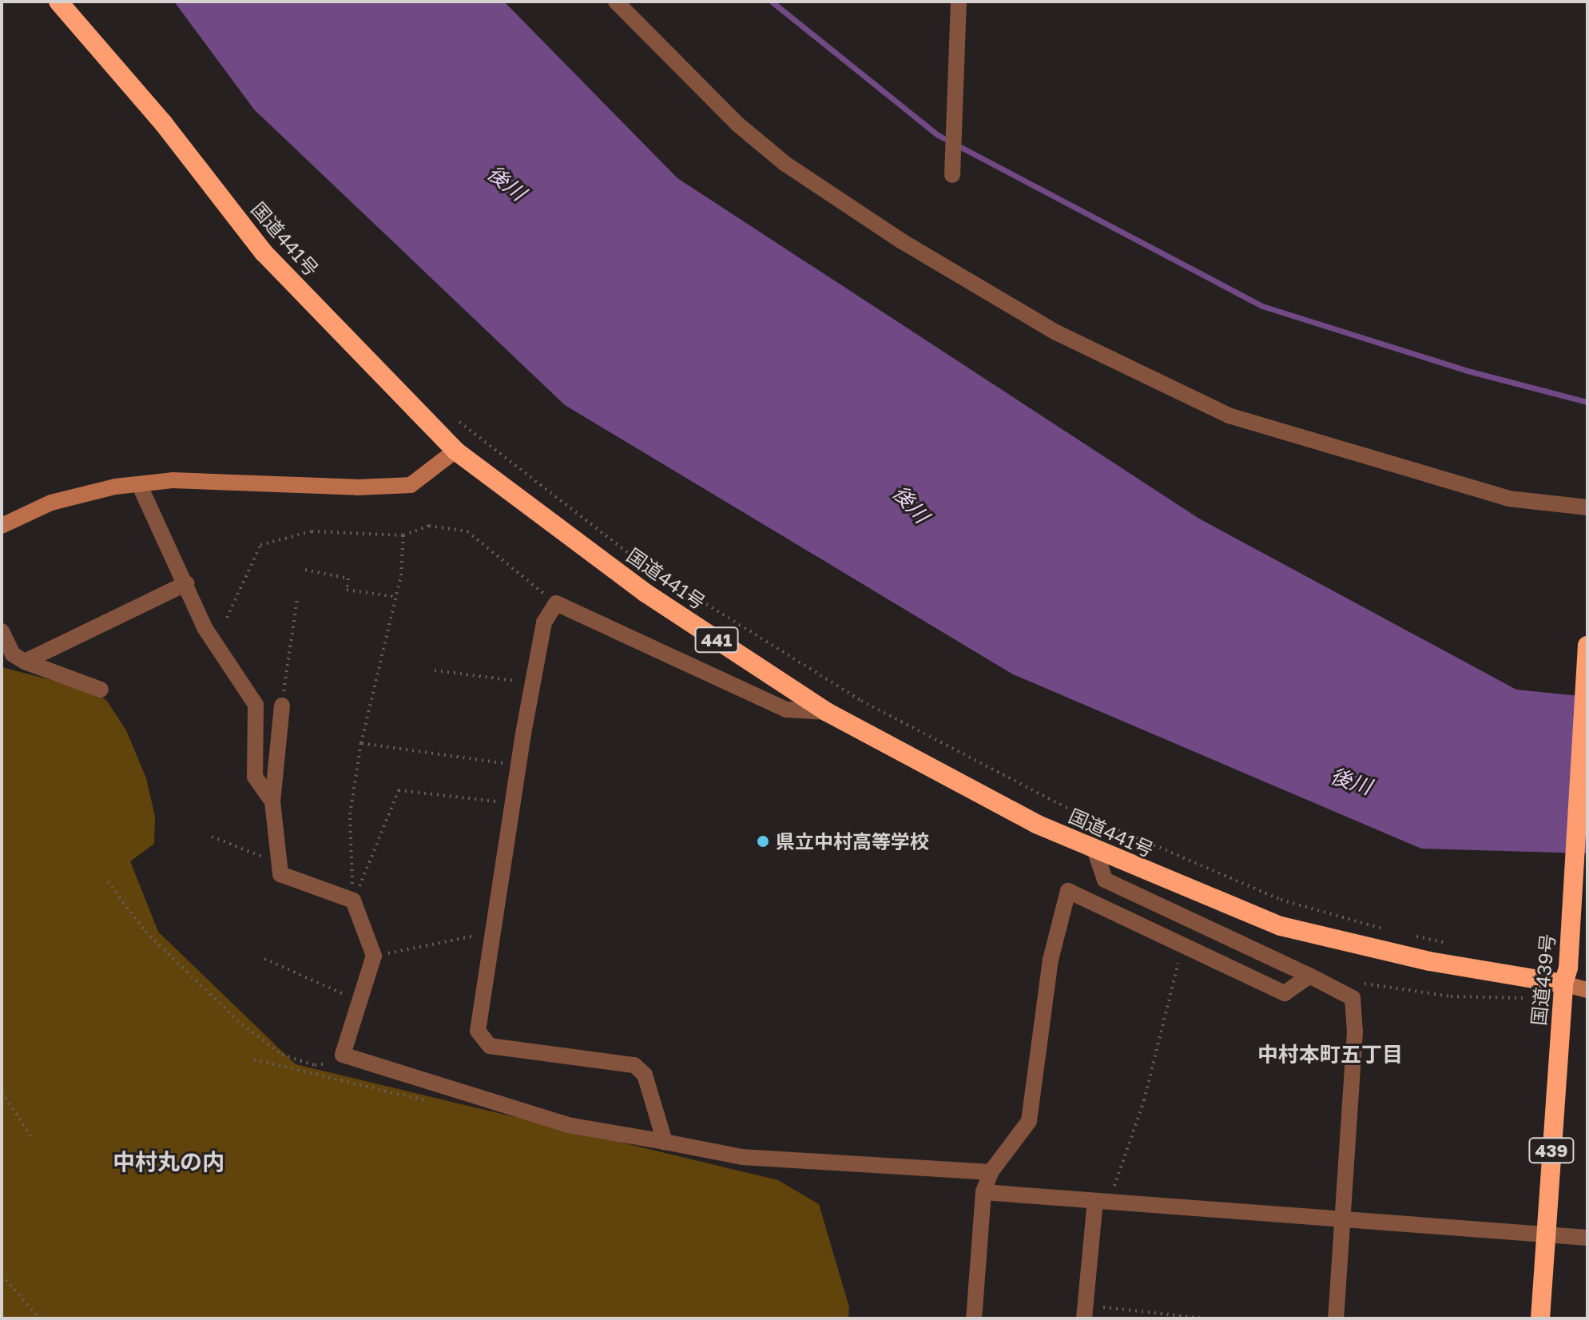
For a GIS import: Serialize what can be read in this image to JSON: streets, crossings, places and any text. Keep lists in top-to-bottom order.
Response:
{
  "streets": {
    "highway": [
      "国道441号",
      "441",
      "国道439号",
      "439"
    ]
  },
  "crossings": [
    ["国道441号", "国道439号"]
  ],
  "districts": ["中村本町五丁目", "中村丸の内"],
  "water": ["後川"],
  "places": ["県立中村高等学校"]
}
